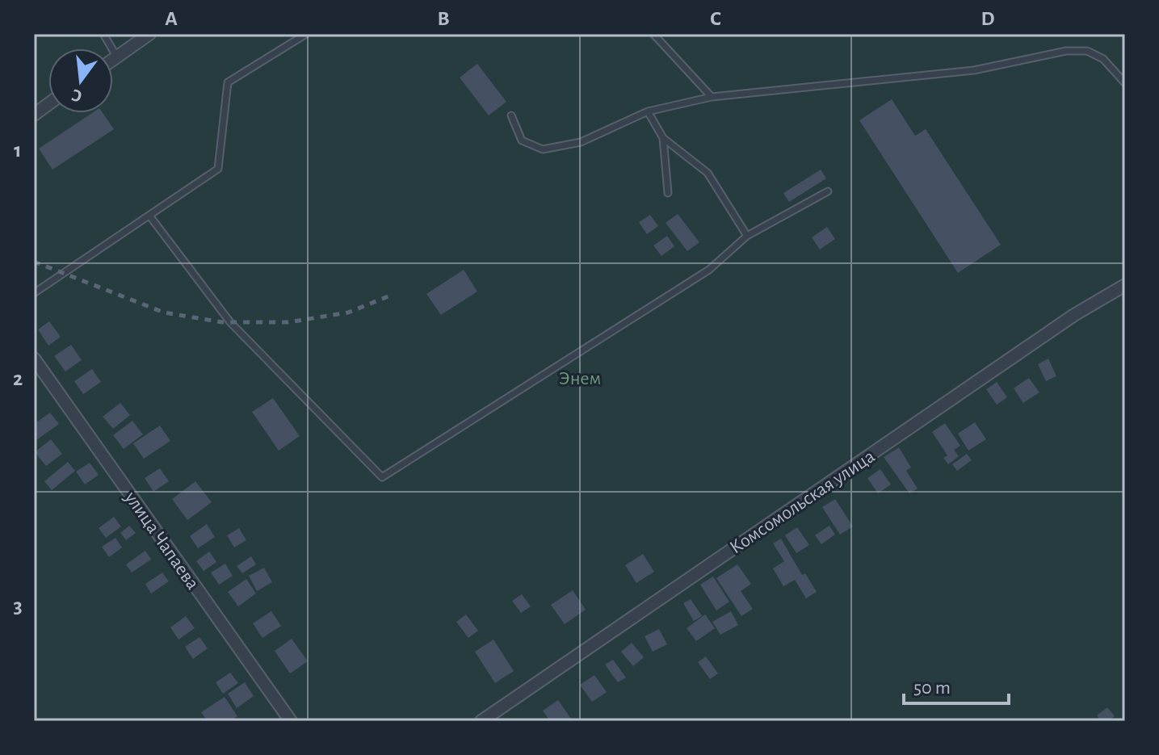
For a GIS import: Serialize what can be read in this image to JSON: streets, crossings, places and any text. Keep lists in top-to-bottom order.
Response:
{
  "streets": {
    "street": ["Комсомольская улица", "улица Чапаева"]
  },
  "parks": ["Энем"],
  "scale_bar": "50 m",
  "north": "bottom",
  "grid": {
    "columns": [
      "A",
      "B",
      "C",
      "D"
    ],
    "rows": ["1", "2", "3"]
  }
}
